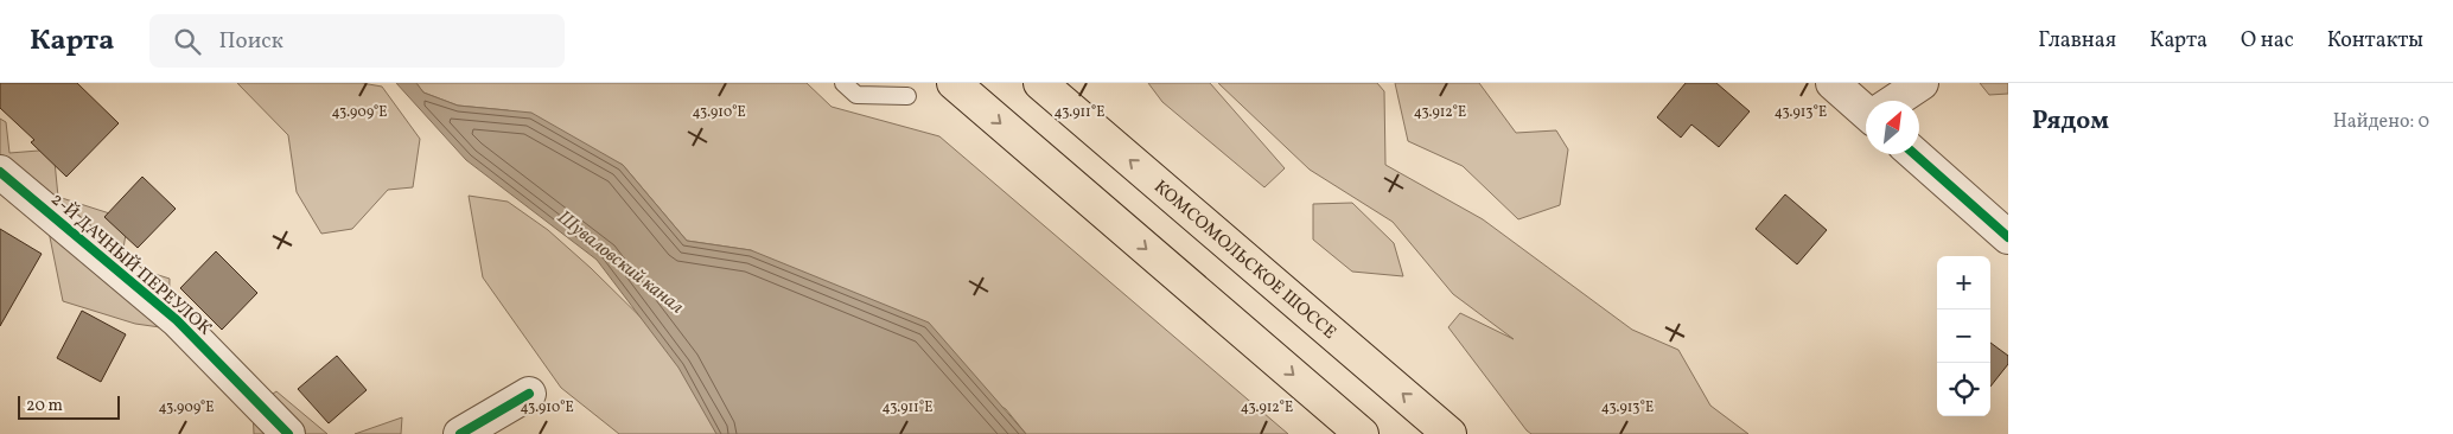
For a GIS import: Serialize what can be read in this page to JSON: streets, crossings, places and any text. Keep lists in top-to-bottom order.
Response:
{
  "streets": {
    "main road": ["КОМСОМОЛЬСКОЕ ШОССЕ"],
    "street": ["2-Й ДАЧНЫЙ ПЕРЕУЛОК"]
  },
  "water": ["Шуваловский канал"],
  "scale_bar": "20 m",
  "north": "top right",
  "page": {
    "header": "Карта",
    "search": "Поиск",
    "nav": [
      "Главная",
      "Карта",
      "О нас",
      "Контакты"
    ],
    "heading": ["Рядом", "Найдено: 0"],
    "map_buttons": ["+", "−"],
    "scale": "20 m"
  },
  "coordinates": [
    "43.909°E",
    "43.910°E",
    "43.911°E",
    "43.912°E",
    "43.913°E"
  ]
}
